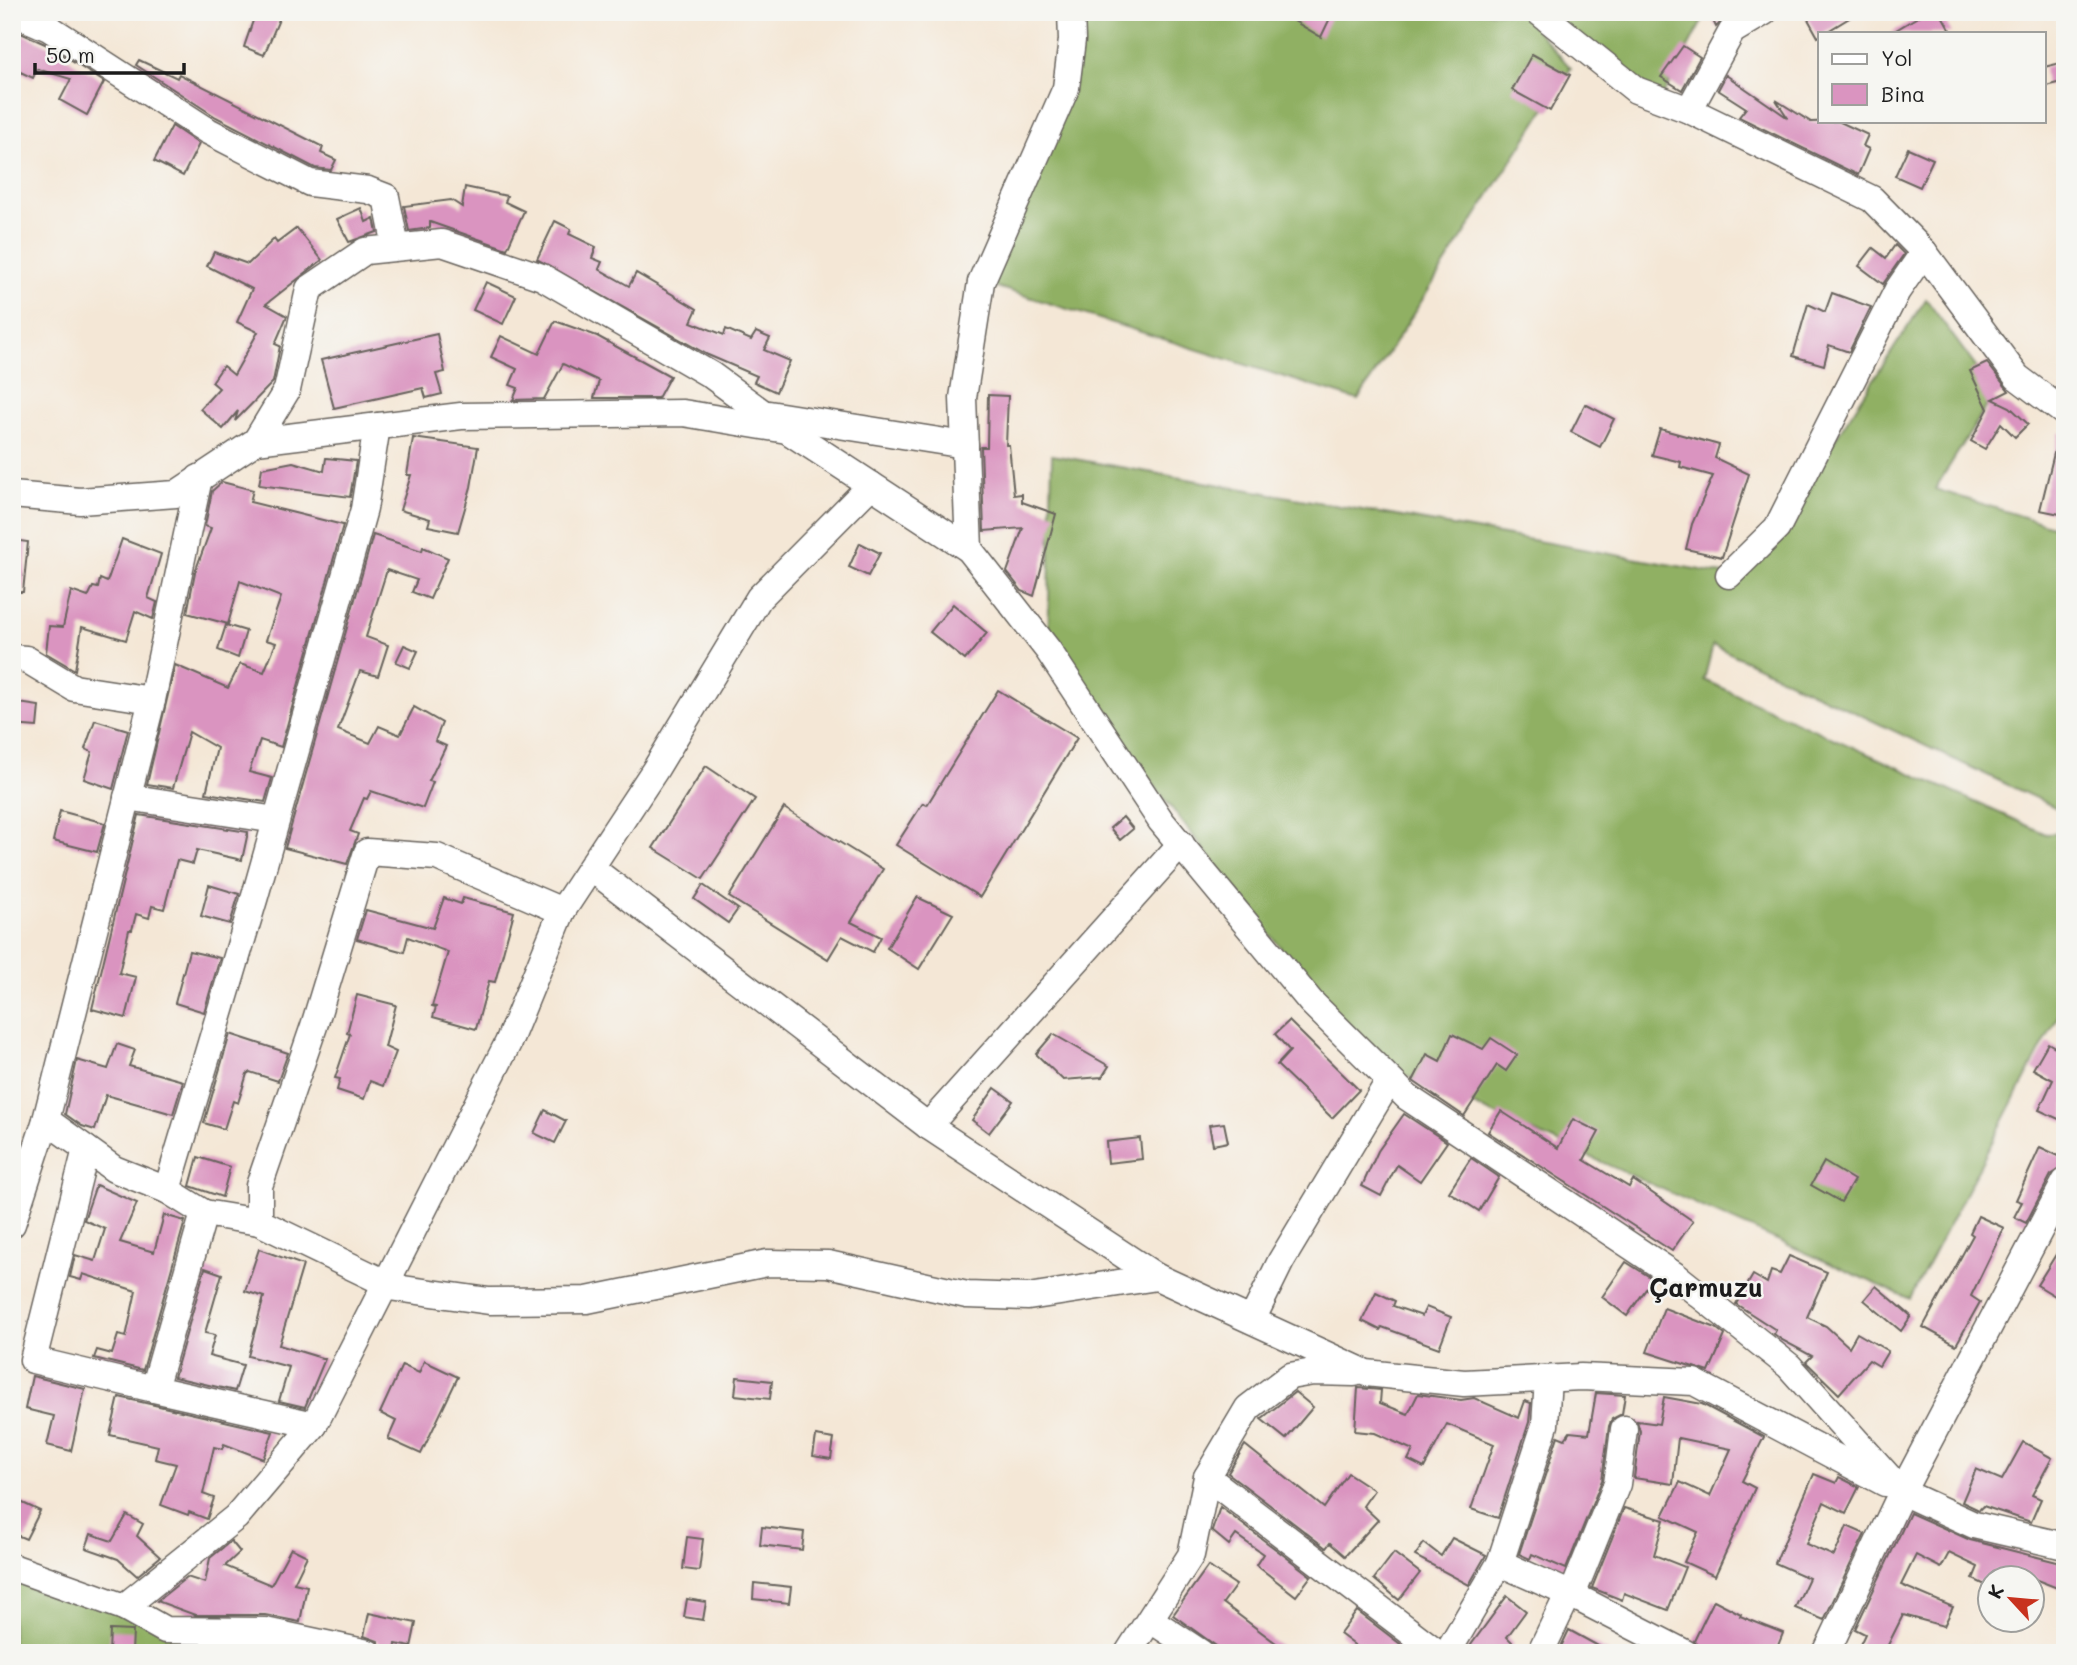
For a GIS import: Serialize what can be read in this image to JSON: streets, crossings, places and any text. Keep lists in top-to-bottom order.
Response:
{
  "districts": ["Çarmuzu"],
  "legend": ["Yol", "Bina"],
  "scale_bar": "50 m",
  "north": "top left"
}
